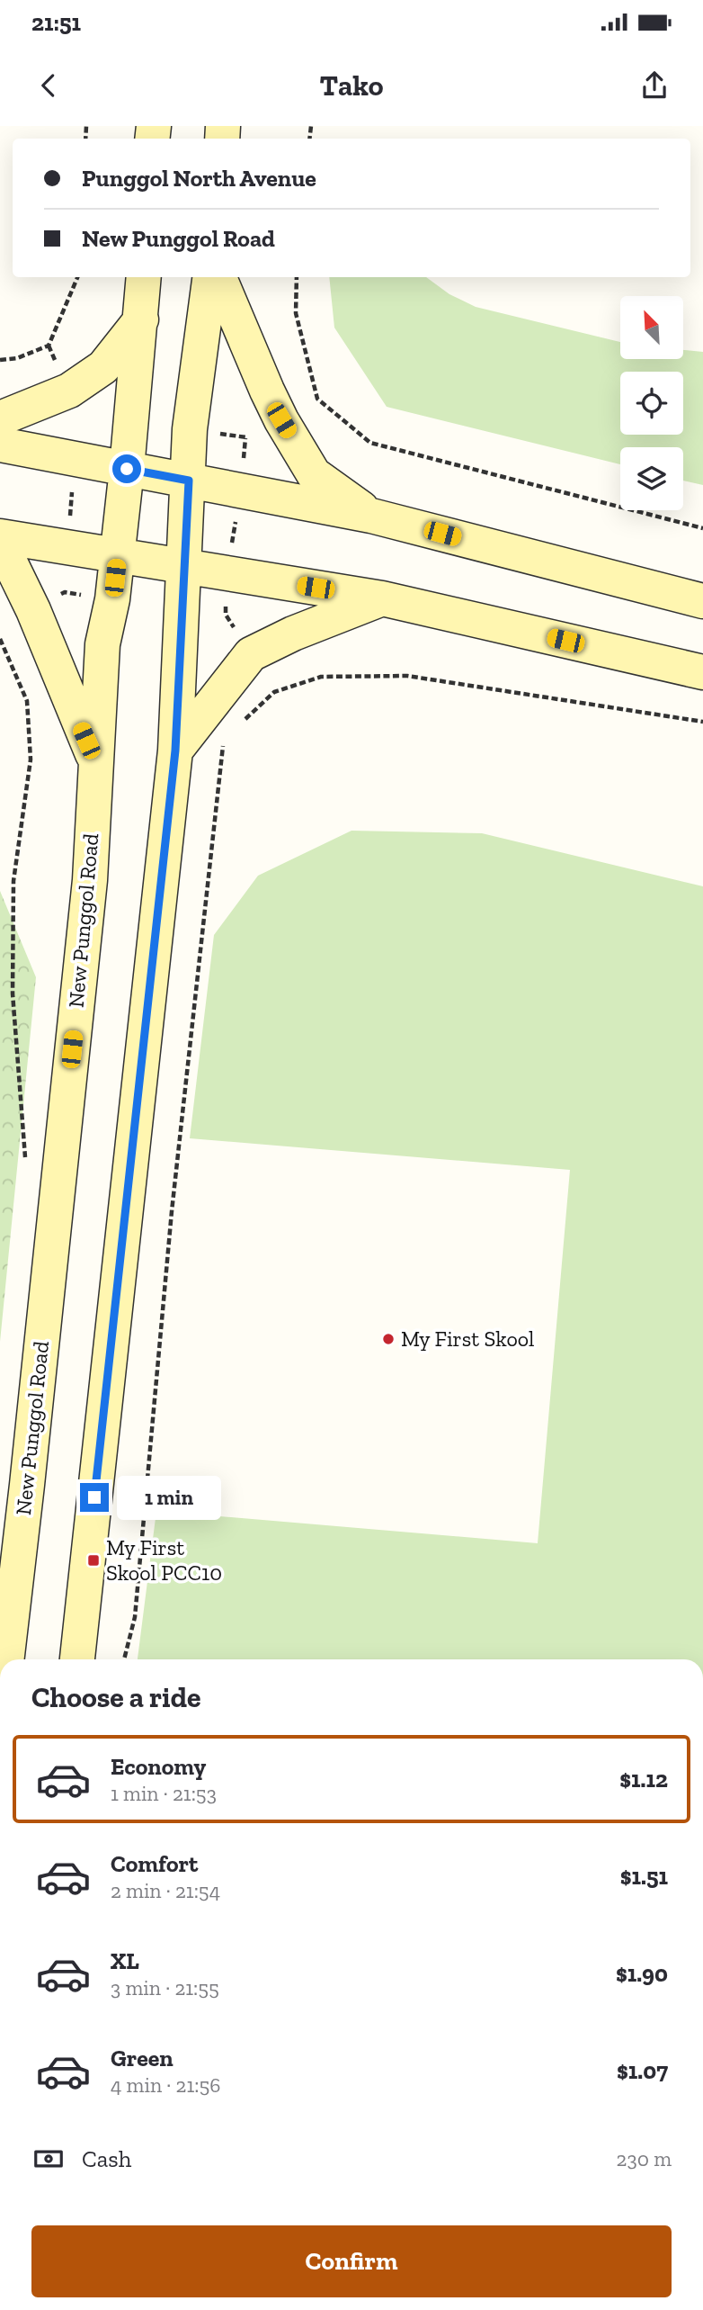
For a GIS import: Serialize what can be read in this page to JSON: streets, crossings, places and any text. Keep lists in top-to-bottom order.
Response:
{
  "streets": {
    "main road": ["New Punggol Road"]
  },
  "places": {
    "other": ["My First Skool"],
    "transit": ["My First Skool PCC10"]
  },
  "north": "top left",
  "page": {
    "status": "21:51",
    "header": "Tako",
    "banner": ["Punggol North Avenue", "New Punggol Road"],
    "bubble": "1 min",
    "heading": "Choose a ride",
    "list": [
      {
        "name": "Economy",
        "note": "1 min · 21:53",
        "value": "$1.12"
      },
      {
        "name": "Comfort",
        "note": "2 min · 21:54",
        "value": "$1.51"
      },
      {
        "name": "XL",
        "note": "3 min · 21:55",
        "value": "$1.90"
      },
      {
        "name": "Green",
        "note": "4 min · 21:56",
        "value": "$1.07"
      }
    ],
    "pay": ["Cash", "230 m"],
    "buttons": "Confirm"
  }
}
